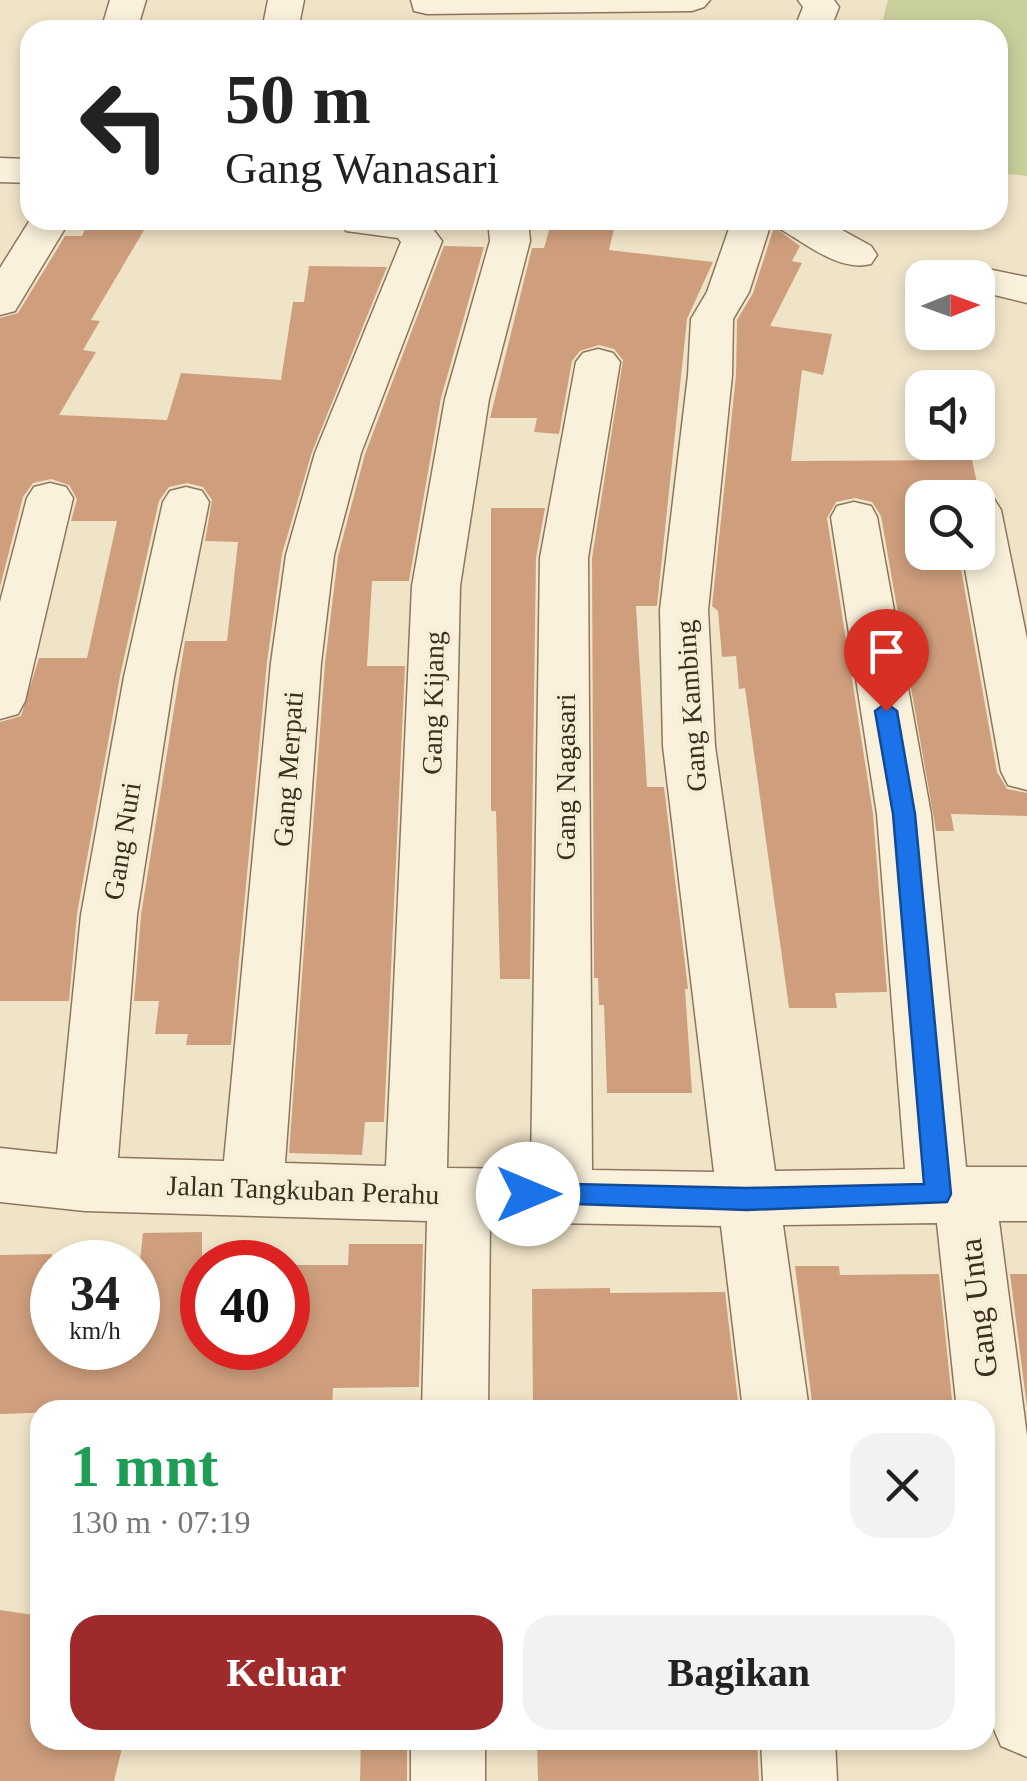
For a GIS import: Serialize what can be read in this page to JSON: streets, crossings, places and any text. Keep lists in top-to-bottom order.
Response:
{
  "streets": {
    "street": [
      "Gang Kijang",
      "Gang Kambing",
      "Gang Merpati",
      "Gang Nagasari",
      "Gang Nuri",
      "Jalan Tangkuban Perahu",
      "Gang Unta"
    ]
  },
  "crossings": [
    ["Gang Kijang", "Jalan Tangkuban Perahu"],
    ["Gang Kambing", "Jalan Tangkuban Perahu"],
    ["Gang Merpati", "Jalan Tangkuban Perahu"],
    ["Gang Nagasari", "Jalan Tangkuban Perahu"],
    ["Gang Nuri", "Jalan Tangkuban Perahu"],
    ["Jalan Tangkuban Perahu", "Gang Unta"]
  ],
  "north": "right",
  "page": {
    "turn": ["50 m", "Gang Wanasari"],
    "speed": "34 km/h",
    "limit": "40",
    "heading": ["1 mnt", "130 m · 07:19"],
    "buttons": ["Keluar", "Bagikan"]
  }
}
